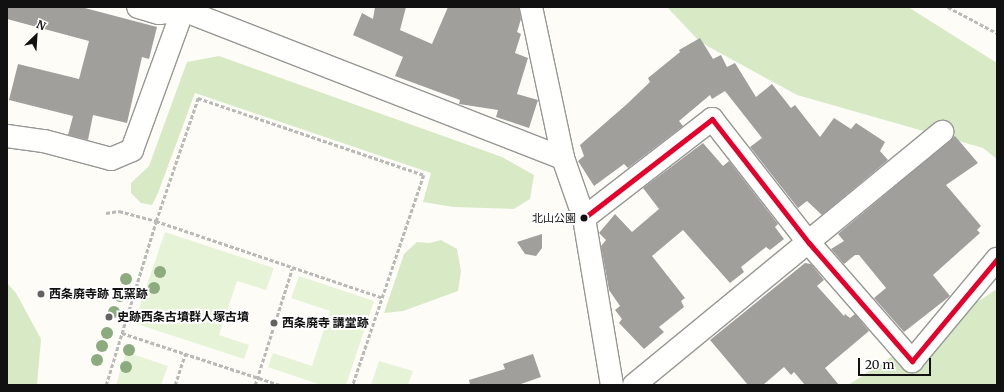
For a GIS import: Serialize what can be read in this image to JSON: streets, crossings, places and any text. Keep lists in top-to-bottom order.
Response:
{
  "places": [
    "北山公園",
    "西条廃寺跡 瓦窯跡",
    "史跡西条古墳群人塚古墳",
    "西条廃寺 講堂跡"
  ],
  "scale_bar": "20 m",
  "north": "top right"
}
